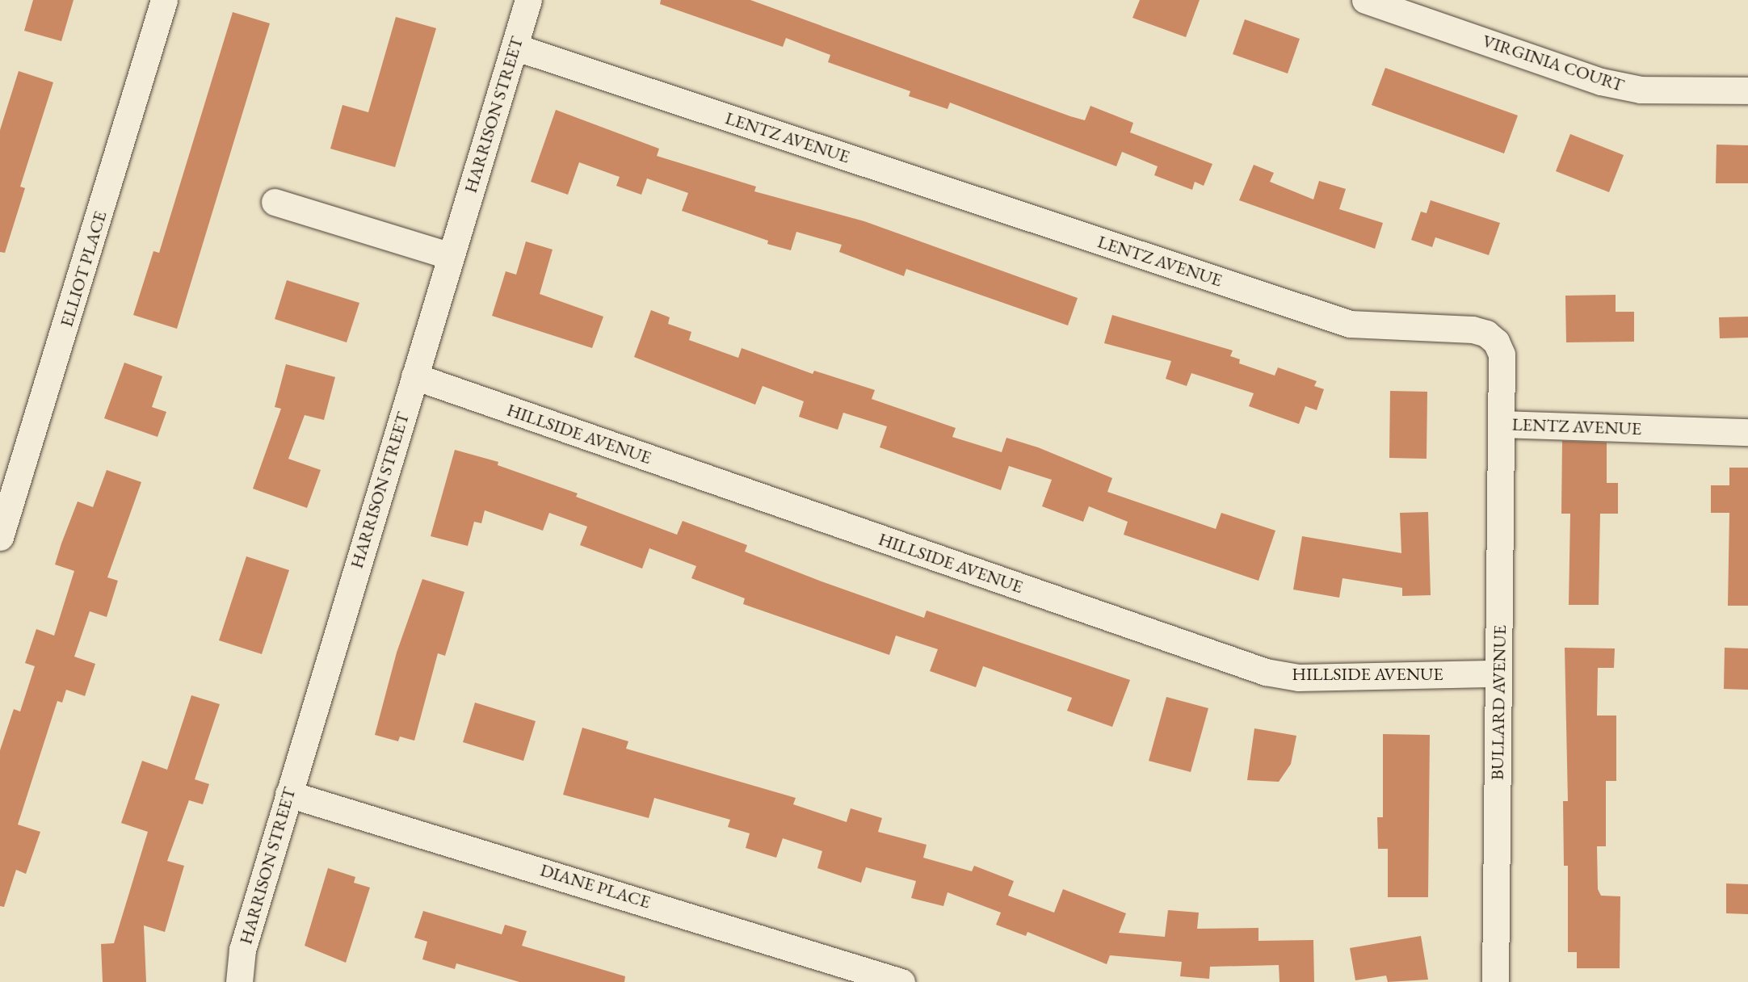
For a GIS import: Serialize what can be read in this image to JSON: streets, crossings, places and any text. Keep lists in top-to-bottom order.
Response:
{
  "streets": {
    "street": [
      "VIRGINIA COURT",
      "HARRISON STREET",
      "LENTZ AVENUE",
      "ELLIOT PLACE",
      "HILLSIDE AVENUE",
      "BULLARD AVENUE",
      "DIANE PLACE"
    ]
  },
  "crossings": [
    ["HARRISON STREET", "LENTZ AVENUE"],
    ["HARRISON STREET", "HILLSIDE AVENUE"],
    ["HARRISON STREET", "DIANE PLACE"],
    ["LENTZ AVENUE", "BULLARD AVENUE"],
    ["HILLSIDE AVENUE", "BULLARD AVENUE"]
  ]
}
